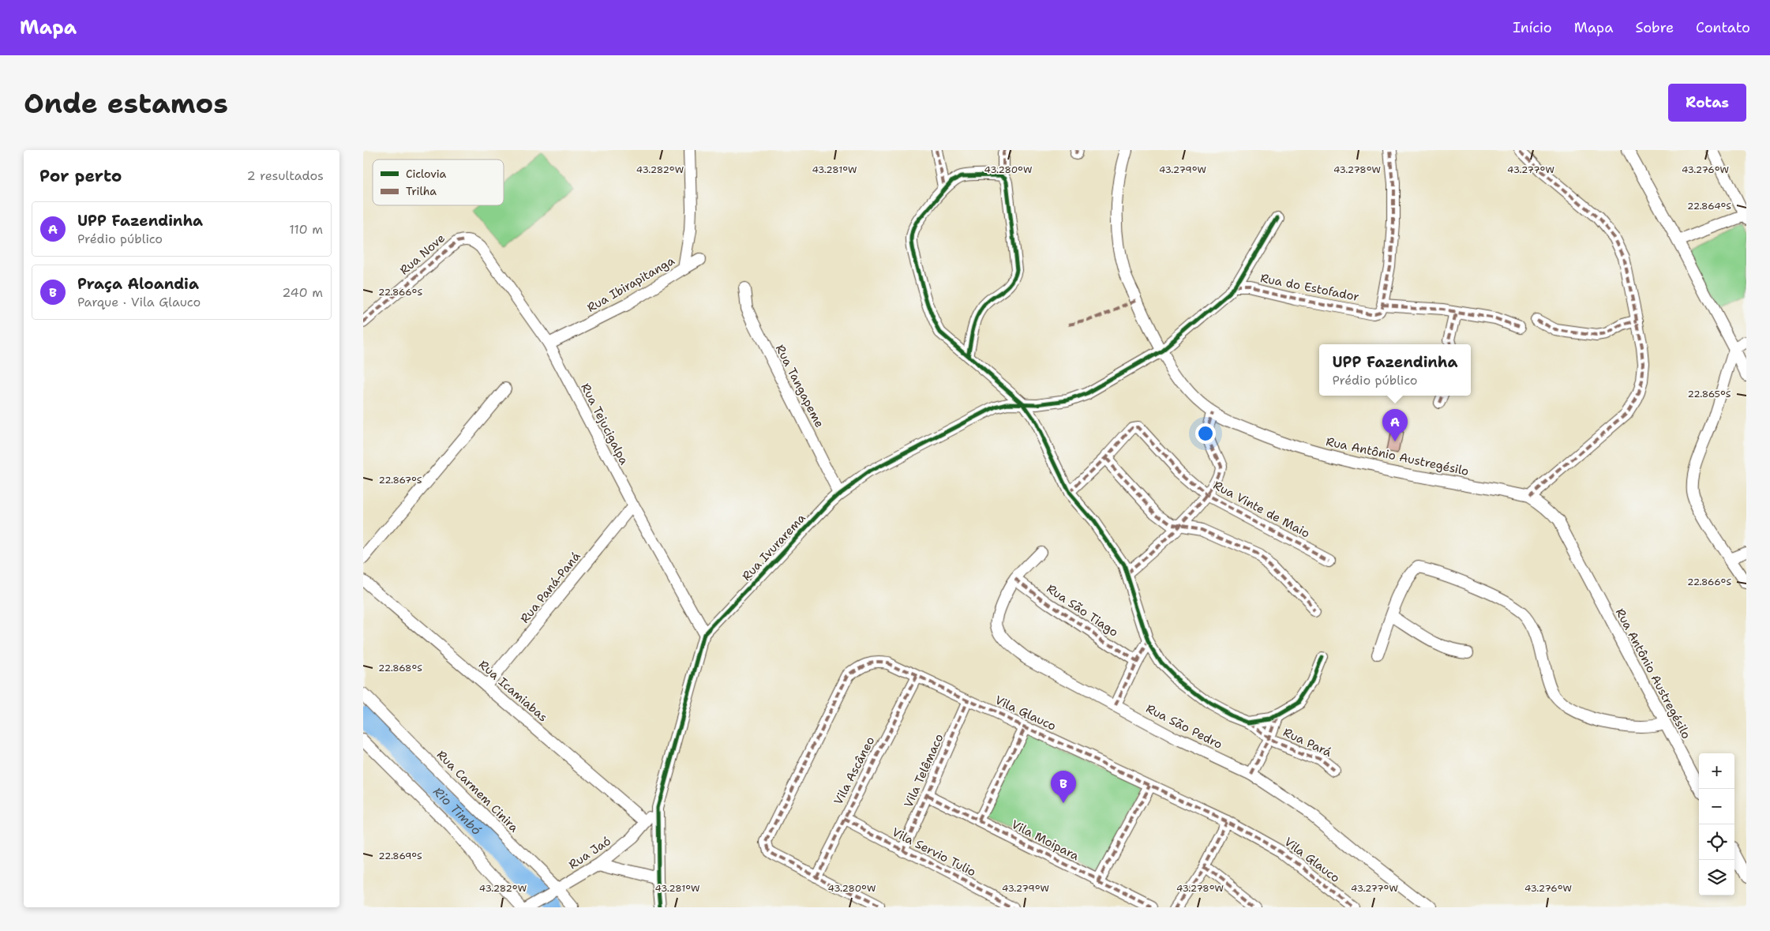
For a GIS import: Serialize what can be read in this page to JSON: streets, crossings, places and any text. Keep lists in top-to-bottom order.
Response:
{
  "streets": {
    "street": [
      "Rua Nove",
      "Rua Ibirapitanga",
      "Rua do Estofador",
      "Rua Tangapeme",
      "Rua Tejucigalpa",
      "Rua Antônio Austregésilo",
      "Rua Vinte de Maio",
      "Rua Ivurarema",
      "Rua Paná-Paná",
      "Rua São Tiago",
      "Rua Icamiabas",
      "Vila Glauco",
      "Rua São Pedro",
      "Rua Pará",
      "Vila Ascâneo",
      "Vila Telêmaco",
      "Rua Carmem Cinira",
      "Vila Moipara",
      "Vila Servio Tulio",
      "Rua Jaó"
    ]
  },
  "crossings": [
    ["Rua Nove", "Rua Tejucigalpa"],
    ["Rua Ibirapitanga", "Rua Tejucigalpa"],
    ["Rua do Estofador", "Rua Ivurarema"],
    ["Rua Tangapeme", "Rua Ivurarema"],
    ["Rua Tejucigalpa", "Rua Ivurarema"],
    ["Rua Tejucigalpa", "Rua Paná-Paná"],
    ["Rua Antônio Austregésilo", "Rua Ivurarema"],
    ["Rua Ivurarema", "Rua Jaó"],
    ["Rua Paná-Paná", "Rua Icamiabas"],
    ["Rua São Tiago", "Rua São Pedro"],
    ["Rua Icamiabas", "Rua Jaó"],
    ["Vila Glauco", "Vila Ascâneo"],
    ["Vila Glauco", "Vila Telêmaco"],
    ["Vila Ascâneo", "Vila Servio Tulio"],
    ["Vila Telêmaco", "Vila Moipara"],
    ["Vila Telêmaco", "Vila Servio Tulio"],
    ["Rua Carmem Cinira", "Rua Jaó"]
  ],
  "water": ["Rio Timbó"],
  "legend": ["Ciclovia", "Trilha"],
  "page": {
    "header": "Mapa",
    "nav": [
      "Início",
      "Mapa",
      "Sobre",
      "Contato"
    ],
    "buttons": "Rotas",
    "title": "Onde estamos",
    "heading": ["Por perto", "2 resultados"],
    "list": [
      {
        "mark": "A",
        "name": "UPP Fazendinha",
        "note": "Prédio público",
        "value": "110 m"
      },
      {
        "mark": "B",
        "name": "Praça Aloandia",
        "note": "Parque · Vila Glauco",
        "value": "240 m"
      }
    ],
    "popup": ["UPP Fazendinha", "Prédio público"],
    "pins": ["A", "B"],
    "map_buttons": ["+", "−"]
  },
  "coordinates": [
    "43.282°W",
    "43.281°W",
    "43.280°W",
    "43.279°W",
    "43.278°W",
    "43.277°W",
    "43.276°W",
    "22.864°S",
    "22.866°S",
    "22.865°S",
    "22.867°S",
    "22.868°S",
    "22.869°S"
  ]
}
